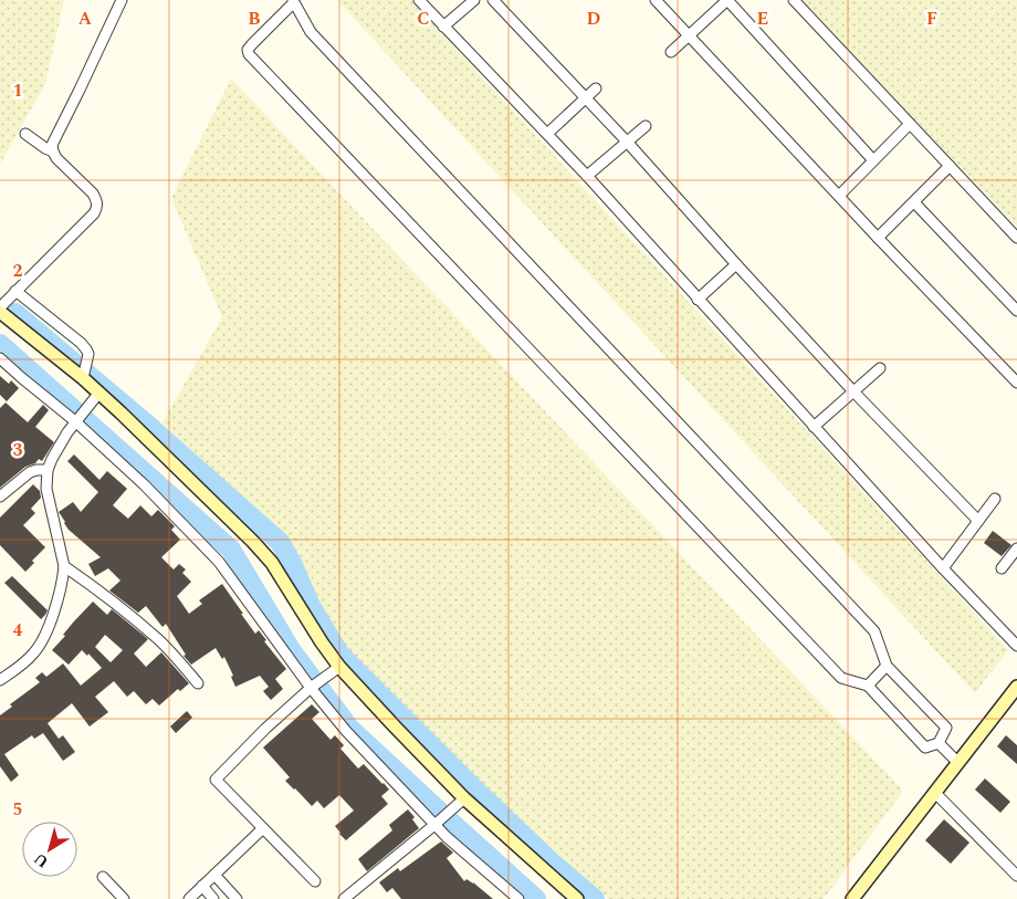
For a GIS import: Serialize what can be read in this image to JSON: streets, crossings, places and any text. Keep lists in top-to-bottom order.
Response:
{
  "north": "bottom left",
  "grid": {
    "columns": [
      "A",
      "B",
      "C",
      "D",
      "E",
      "F"
    ],
    "rows": [
      "1",
      "2",
      "3",
      "4",
      "5"
    ]
  }
}
